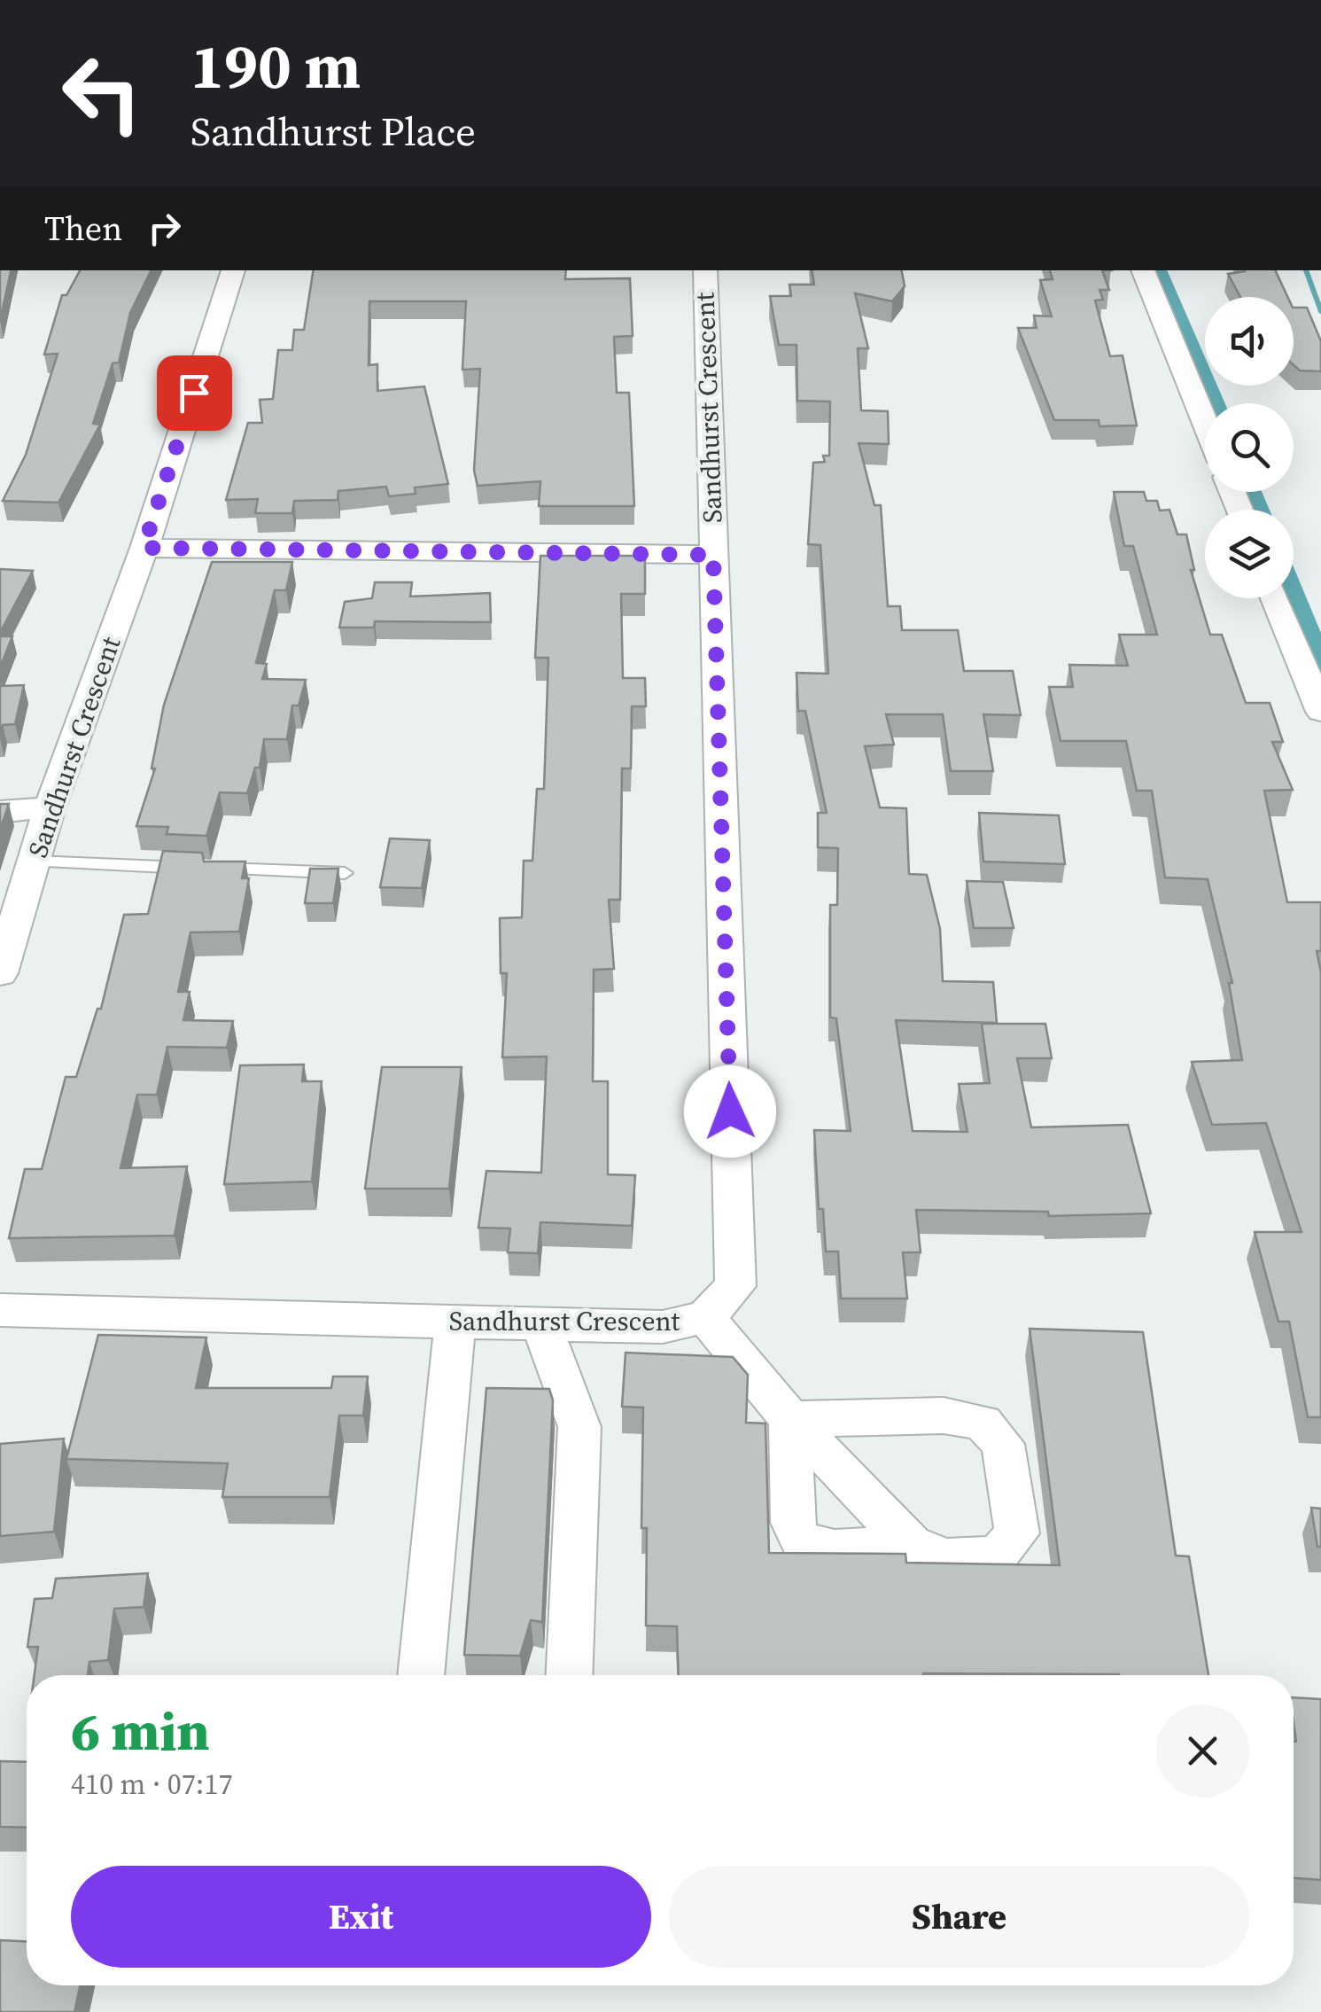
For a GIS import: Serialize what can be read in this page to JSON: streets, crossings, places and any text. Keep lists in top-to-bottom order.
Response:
{
  "streets": {
    "street": ["Sandhurst Crescent"]
  },
  "page": {
    "turn": ["190 m", "Sandhurst Place"],
    "then": "Then",
    "heading": ["6 min", "410 m · 07:17"],
    "buttons": ["Exit", "Share"]
  }
}
